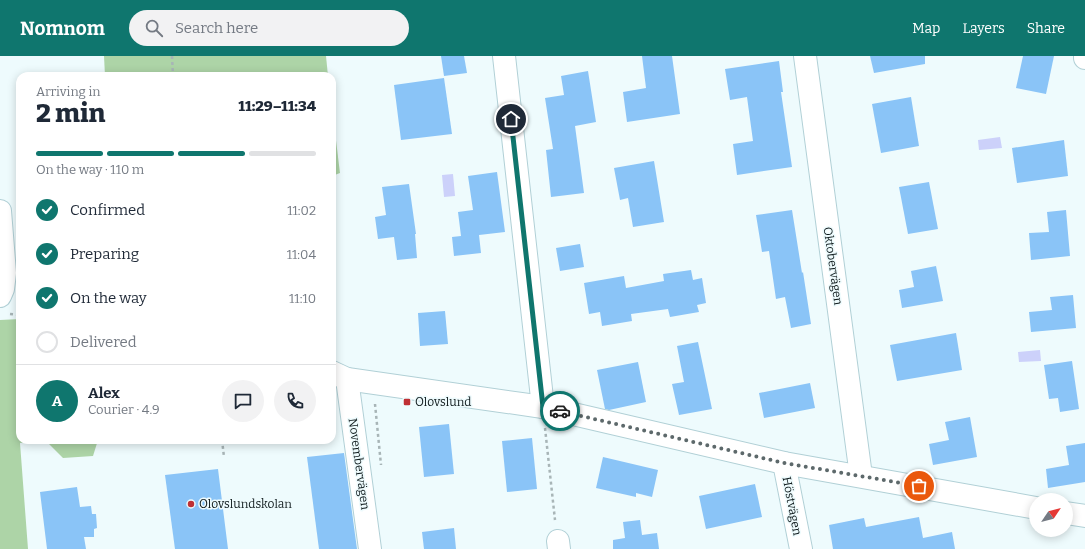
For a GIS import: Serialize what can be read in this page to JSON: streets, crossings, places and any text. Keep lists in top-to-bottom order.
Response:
{
  "streets": {
    "street": ["Oktobervägen", "Novembervägen", "Höstvägen"]
  },
  "crossings": [
    ["Oktobervägen", "Novembervägen"],
    ["Novembervägen", "Höstvägen"]
  ],
  "places": {
    "transit": ["Olovslund"],
    "other": ["Olovslundskolan"]
  },
  "north": "top right",
  "page": {
    "header": "Nomnom",
    "search": "Search here",
    "nav": ["Map", "Layers", "Share"],
    "heading": ["2 min", "Arriving in", "11:29–11:34"],
    "panel": ["Alex", "Courier · 4.9"],
    "bar": "On the way · 110 m",
    "list": [
      ["Confirmed", "11:02"],
      ["Preparing", "11:04"],
      ["On the way", "11:10"],
      "Delivered"
    ],
    "round": "A"
  }
}
